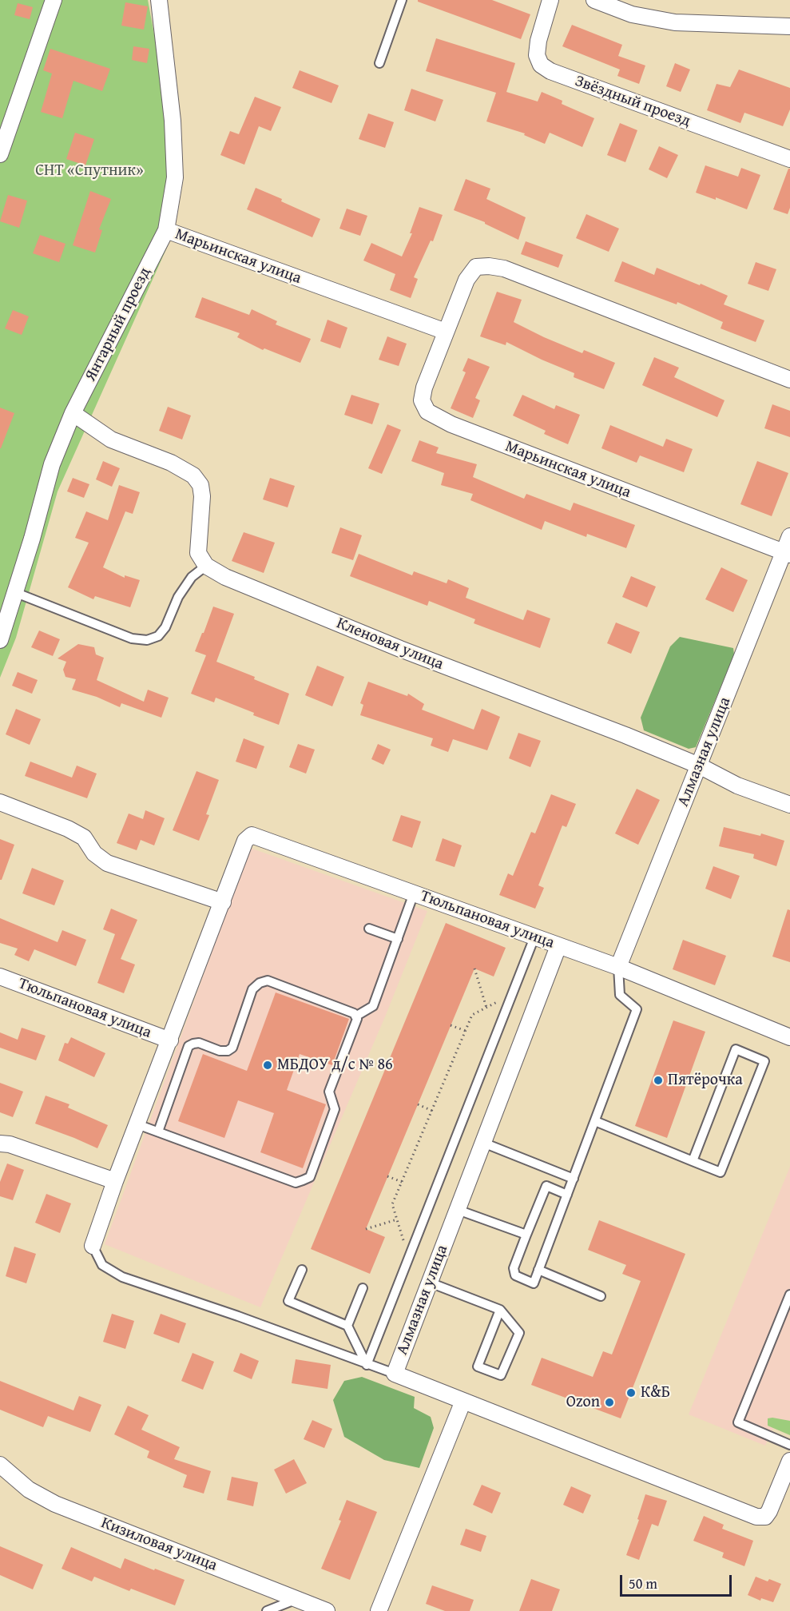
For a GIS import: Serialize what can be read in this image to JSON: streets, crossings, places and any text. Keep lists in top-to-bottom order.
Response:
{
  "streets": {
    "street": [
      "Звёздный проезд",
      "Марьинская улица",
      "Янтарный проезд",
      "Кленовая улица",
      "Алмазная улица",
      "Тюльпановая улица",
      "Кизиловая улица"
    ]
  },
  "crossings": [
    ["Марьинская улица", "Янтарный проезд"],
    ["Марьинская улица", "Алмазная улица"],
    ["Кленовая улица", "Алмазная улица"],
    ["Алмазная улица", "Тюльпановая улица"]
  ],
  "parks": ["СНТ «Спутник»"],
  "places": [
    "МБДОУ д/с № 86",
    "Пятёрочка",
    "К&Б",
    "Ozon"
  ],
  "scale_bar": "50 m"
}
